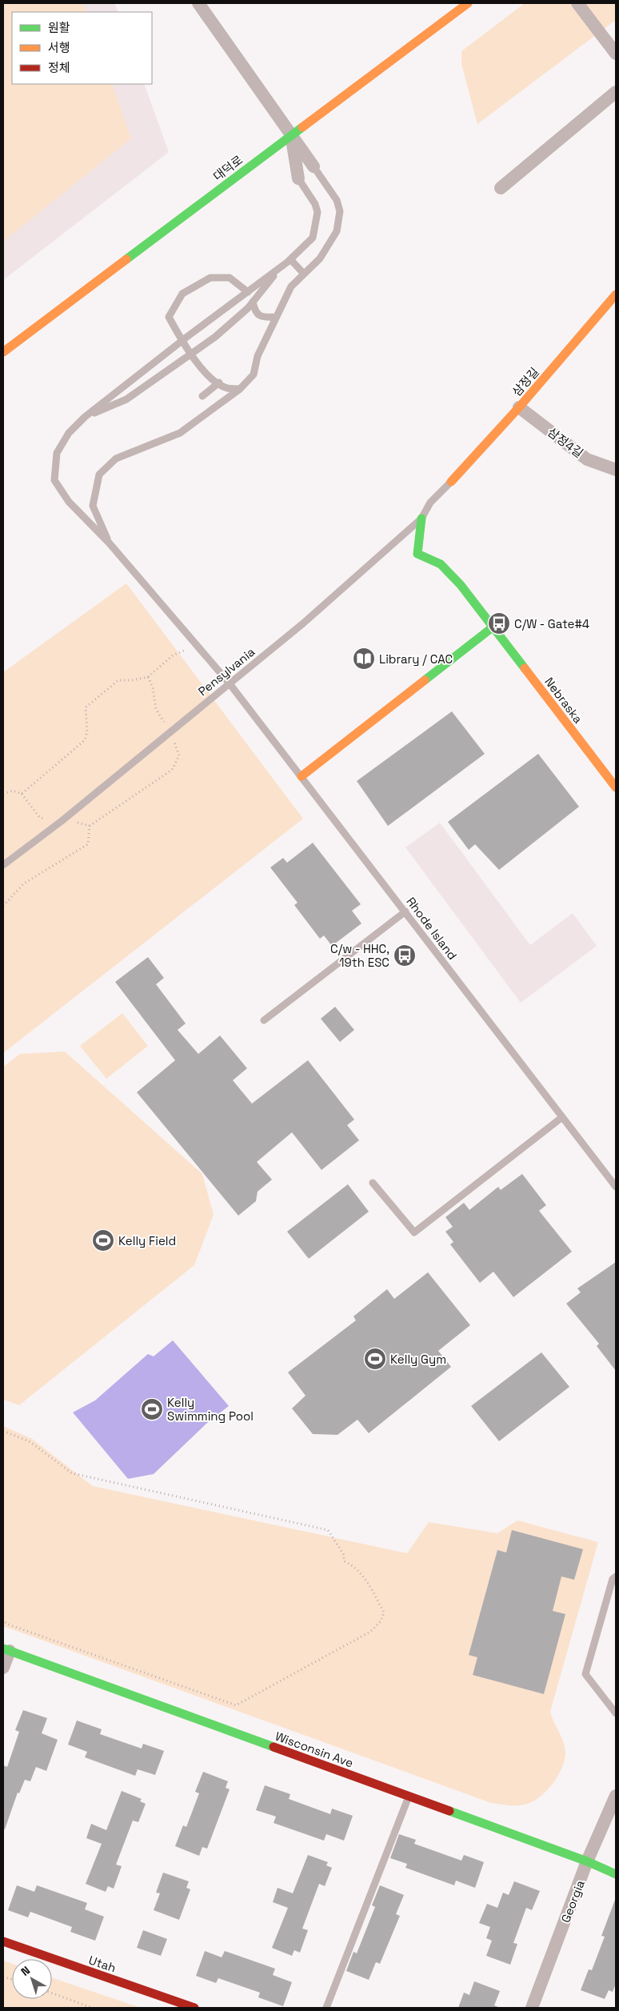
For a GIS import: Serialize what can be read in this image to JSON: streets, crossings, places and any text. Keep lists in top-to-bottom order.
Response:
{
  "streets": {
    "street": [
      "대덕로",
      "삼정길",
      "삼정4길",
      "Nebraska",
      "Wisconsin Ave",
      "Georgia",
      "Utah"
    ],
    "lane": ["Pensylvania", "Rhode Island"]
  },
  "crossings": [
    ["삼정길", "삼정4길"],
    ["삼정길", "Pensylvania"],
    ["Pensylvania", "Nebraska"],
    ["Pensylvania", "Rhode Island"],
    ["Wisconsin Ave", "Georgia"]
  ],
  "places": {
    "bus stop": ["C/W - Gate#4", "C/w - HHC, 19th ESC"],
    "library": ["Library / CAC"],
    "sports": ["Kelly Field", "Kelly Gym", "Kelly Swimming Pool"]
  },
  "legend": ["원활", "서행", "정체"],
  "north": "top left"
}
